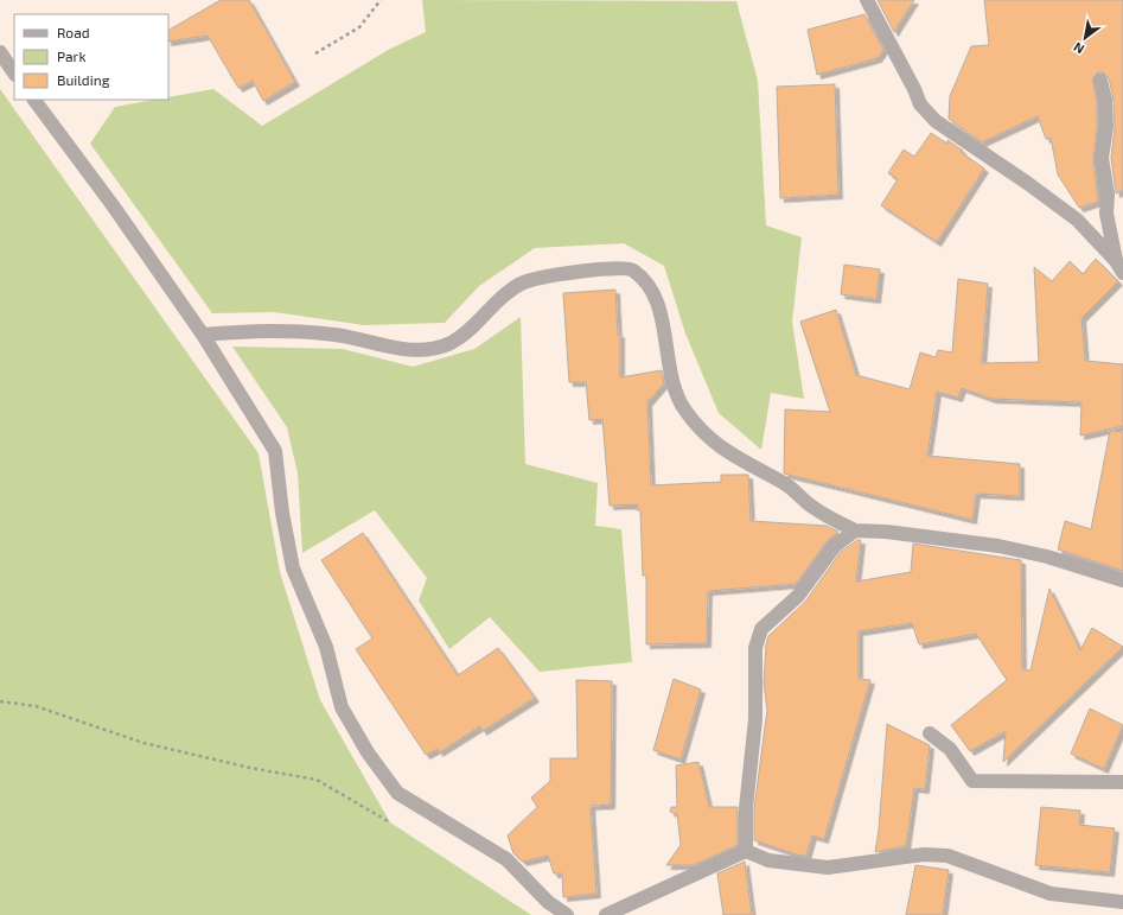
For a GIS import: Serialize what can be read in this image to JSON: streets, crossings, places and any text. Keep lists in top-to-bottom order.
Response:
{
  "legend": ["Road", "Park", "Building"],
  "north": "bottom left"
}
